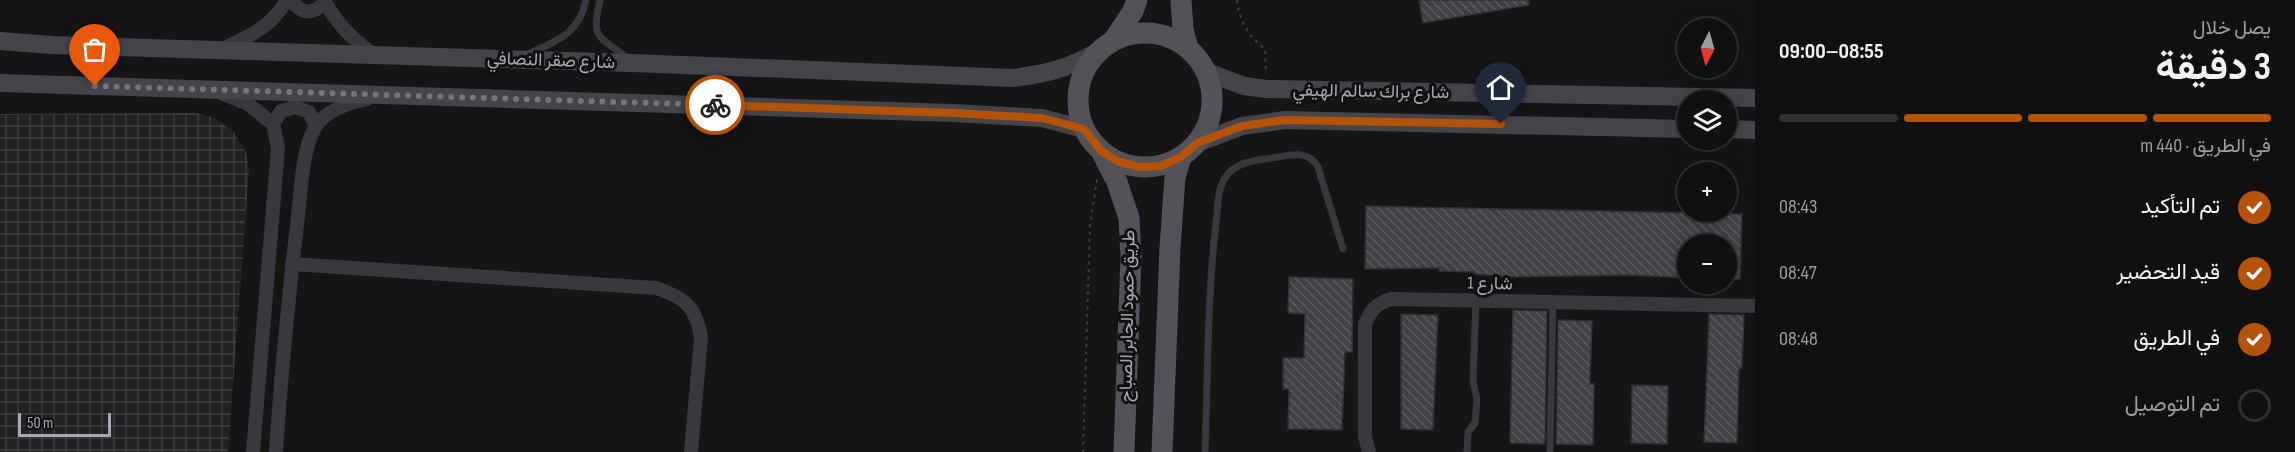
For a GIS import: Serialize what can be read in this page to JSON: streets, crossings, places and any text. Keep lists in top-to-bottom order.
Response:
{
  "streets": {
    "main road": ["شارع صقر النصافي", "شارع براك سالم الهيفي", "طريق حمود الجابر الصباح"],
    "street": ["شارع 1"]
  },
  "crossings": [
    ["شارع صقر النصافي", "شارع براك سالم الهيفي"],
    ["شارع صقر النصافي", "طريق حمود الجابر الصباح"],
    ["شارع براك سالم الهيفي", "طريق حمود الجابر الصباح"]
  ],
  "scale_bar": "50 m",
  "north": "bottom",
  "page": {
    "heading": ["3 دقيقة", "يصل خلال", "08:55–09:00"],
    "map_buttons": ["+", "−"],
    "bar": "في الطريق · 440 m",
    "list": [
      ["تم التأكيد", "08:43"],
      ["قيد التحضير", "08:47"],
      ["في الطريق", "08:48"],
      "تم التوصيل"
    ],
    "scale": "50 m"
  }
}
